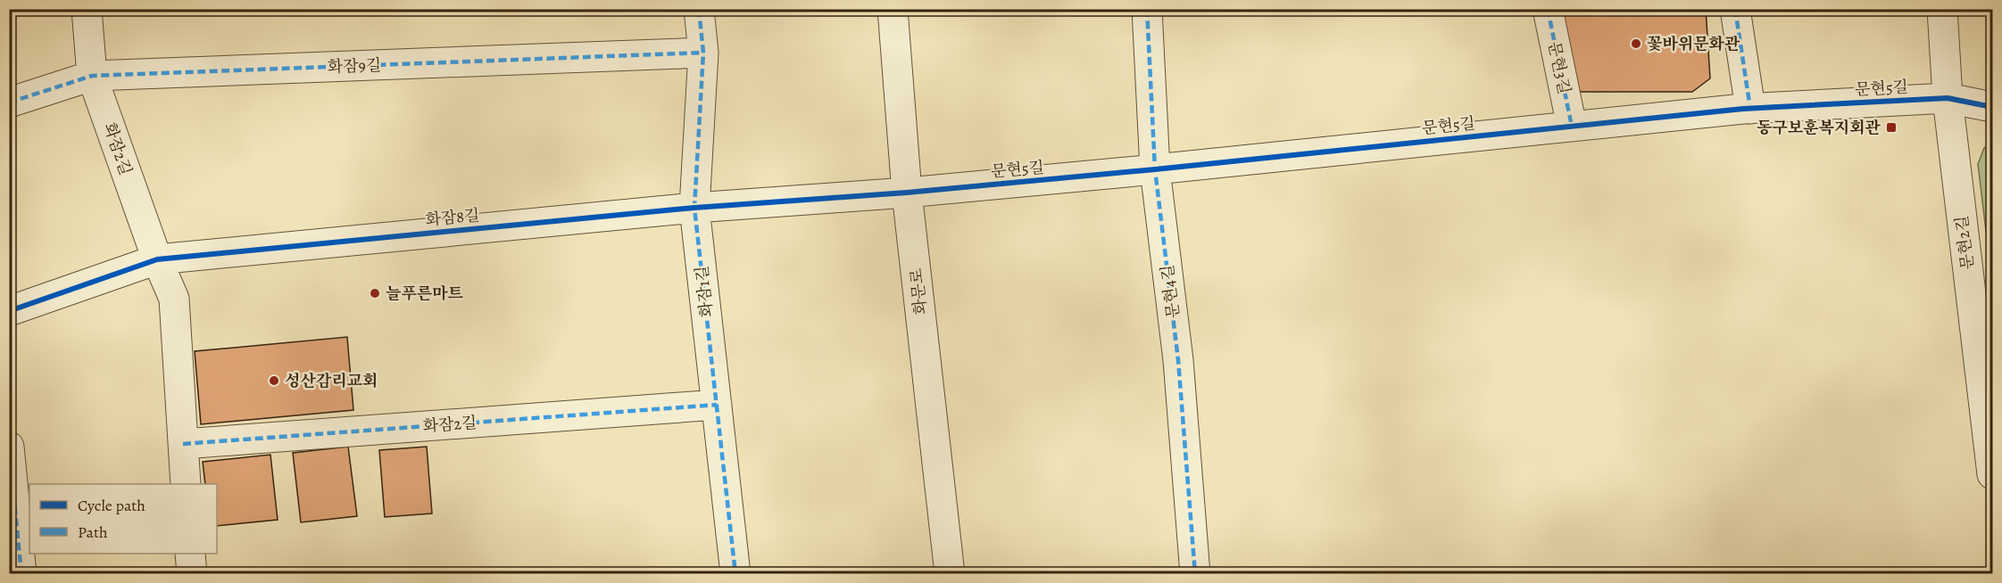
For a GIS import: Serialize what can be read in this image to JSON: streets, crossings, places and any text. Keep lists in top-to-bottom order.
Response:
{
  "streets": {
    "street": [
      "화잠9길",
      "문현3길",
      "문현5길",
      "화잠2길",
      "화잠8길",
      "문현2길",
      "화잠1길",
      "화문로",
      "문현4길"
    ]
  },
  "crossings": [
    ["화잠9길", "화잠2길"],
    ["화잠9길", "화잠1길"],
    ["문현3길", "문현5길"],
    ["문현5길", "화잠8길"],
    ["문현5길", "문현2길"],
    ["문현5길", "화문로"],
    ["문현5길", "문현4길"],
    ["화잠2길", "화잠8길"],
    ["화잠2길", "화잠1길"],
    ["화잠8길", "화잠1길"],
    ["화잠8길", "화문로"]
  ],
  "places": {
    "other": ["꽃바위문화관", "늘푸른마트", "성산감리교회"],
    "transit": ["동구보훈복지회관"]
  },
  "legend": ["Cycle path", "Path"]
}
